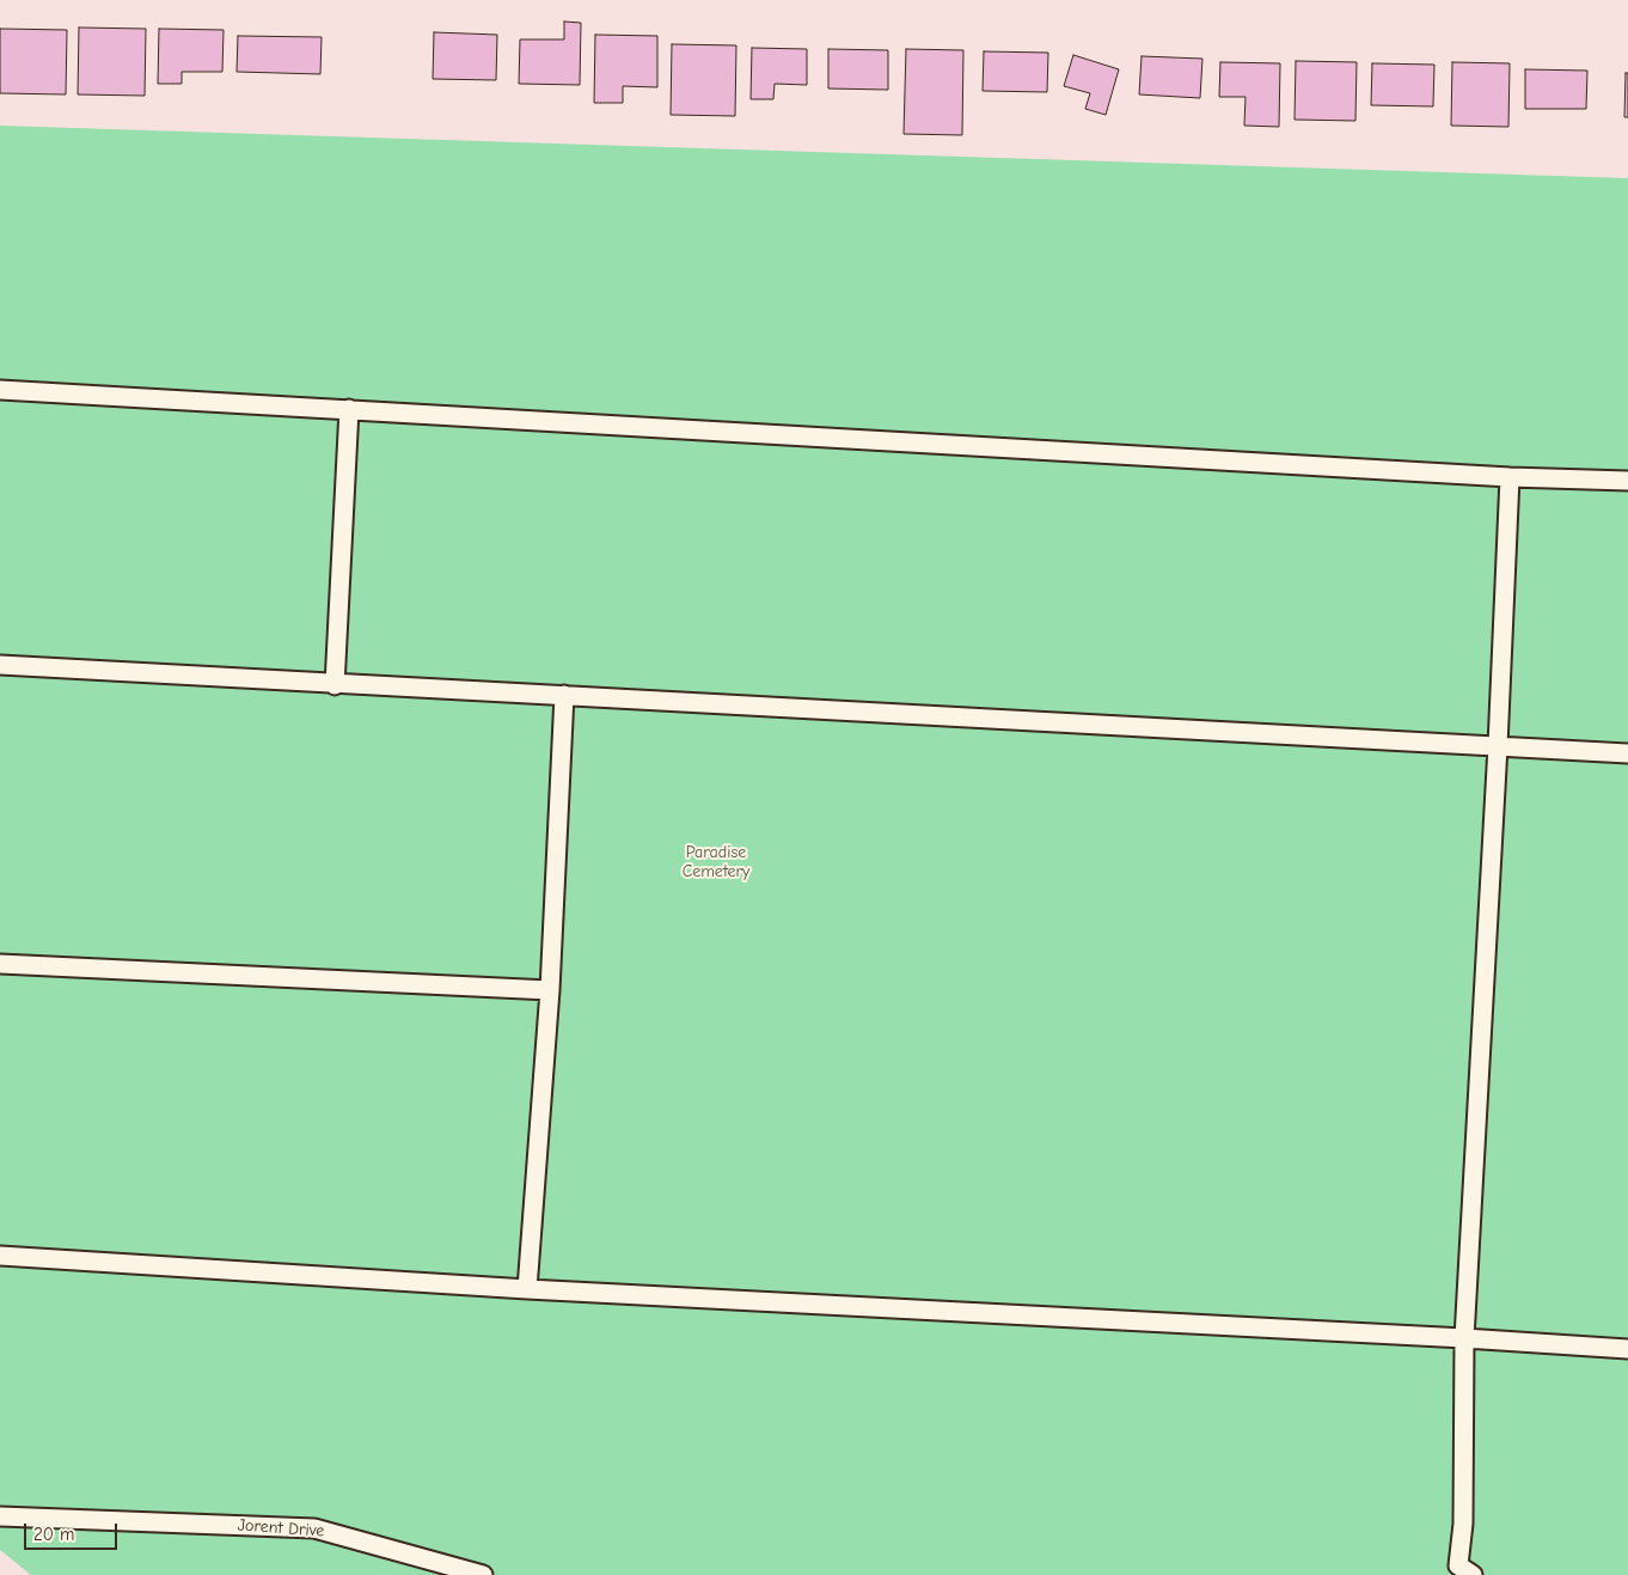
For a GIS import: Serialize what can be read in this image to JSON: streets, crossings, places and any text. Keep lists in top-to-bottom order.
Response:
{
  "streets": {
    "lane": ["Jorent Drive"]
  },
  "parks": ["Paradise Cemetery"],
  "scale_bar": "20 m"
}
